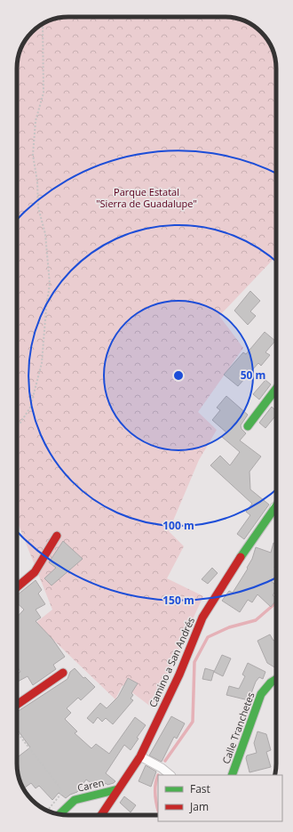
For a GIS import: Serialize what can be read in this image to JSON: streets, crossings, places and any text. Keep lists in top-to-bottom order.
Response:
{
  "streets": {
    "street": ["Camino a San Andrés", "Calle Tranchetes", "Caren"]
  },
  "crossings": [
    ["Camino a San Andrés", "Caren"]
  ],
  "parks": ["Parque Estatal \"Sierra de Guadalupe\""],
  "legend": ["Fast", "Jam"],
  "rings": ["50 m", "100 m", "150 m"]
}
